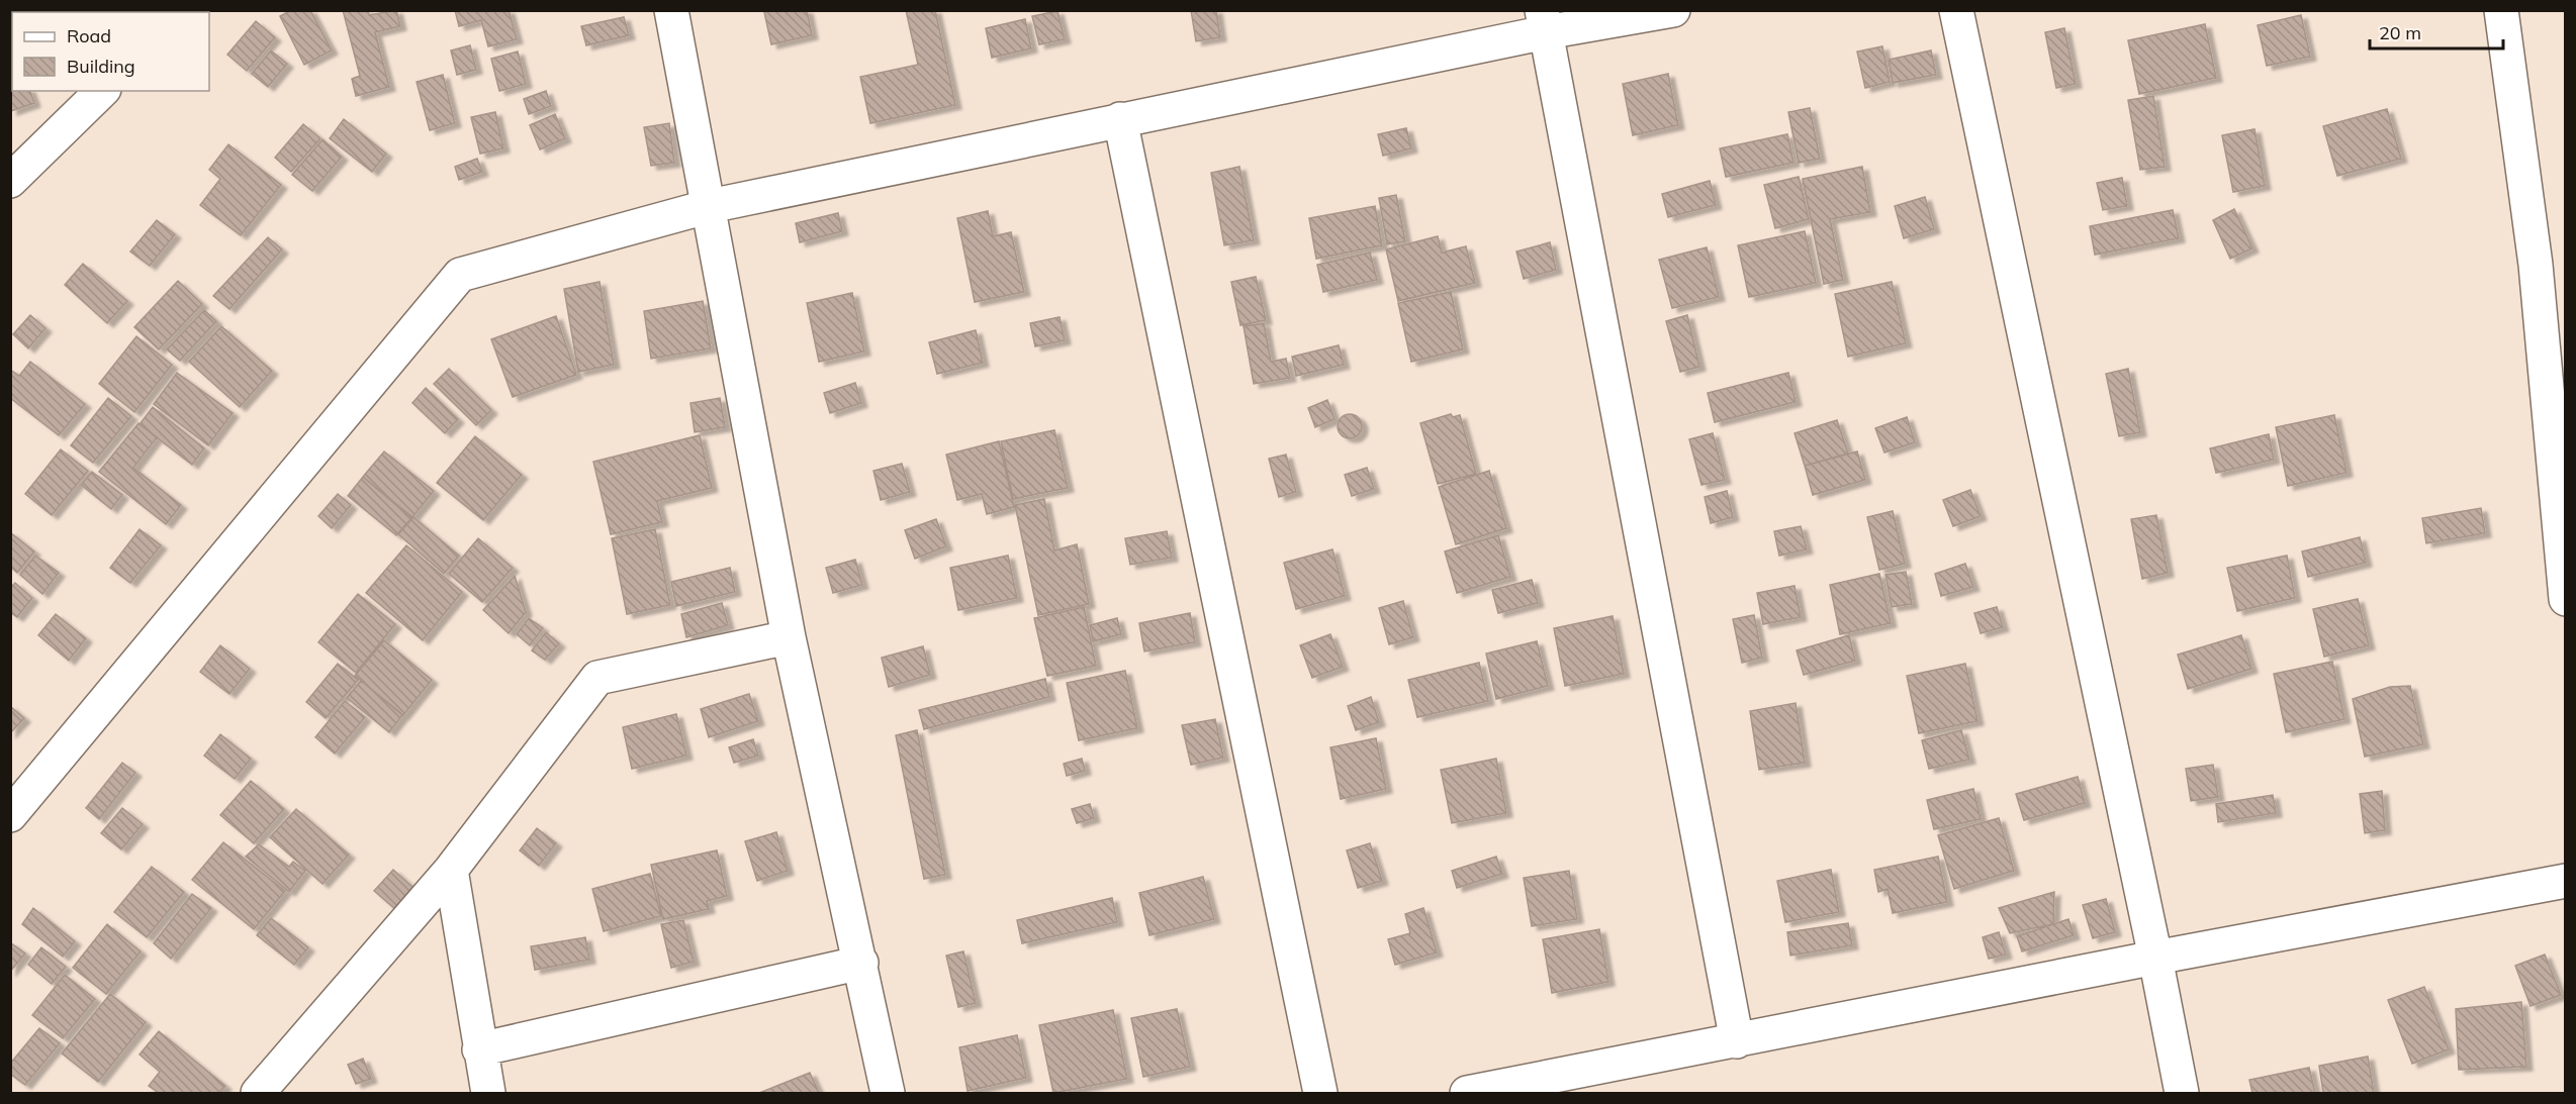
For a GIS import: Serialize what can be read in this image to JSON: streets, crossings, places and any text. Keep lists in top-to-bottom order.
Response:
{
  "legend": ["Road", "Building"],
  "scale_bar": "20 m"
}
